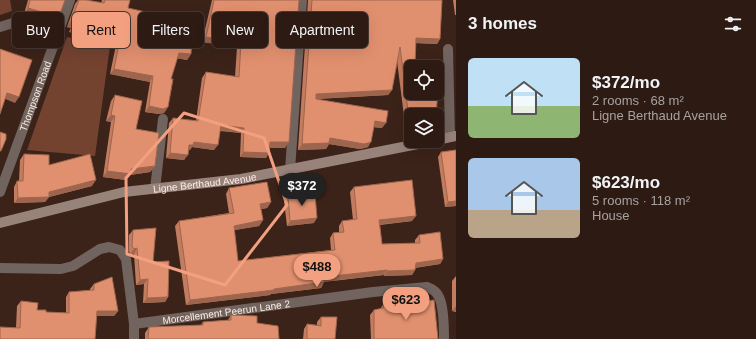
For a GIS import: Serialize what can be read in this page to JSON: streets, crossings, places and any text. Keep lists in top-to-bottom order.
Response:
{
  "streets": {
    "street": ["Thompson Road", "Ligne Berthaud Avenue", "Morcellement Peerun Lane 2"]
  },
  "page": {
    "heading": "3 homes",
    "chip": [
      "Buy",
      "Rent",
      "Filters",
      "New",
      "Apartment"
    ],
    "list": [
      {
        "name": "$372/mo",
        "note": "2 rooms · 68 m² · Ligne Berthaud Avenue"
      },
      {
        "name": "$623/mo",
        "note": "5 rooms · 118 m² · House"
      }
    ],
    "price": ["$372", "$488", "$623"]
  }
}
